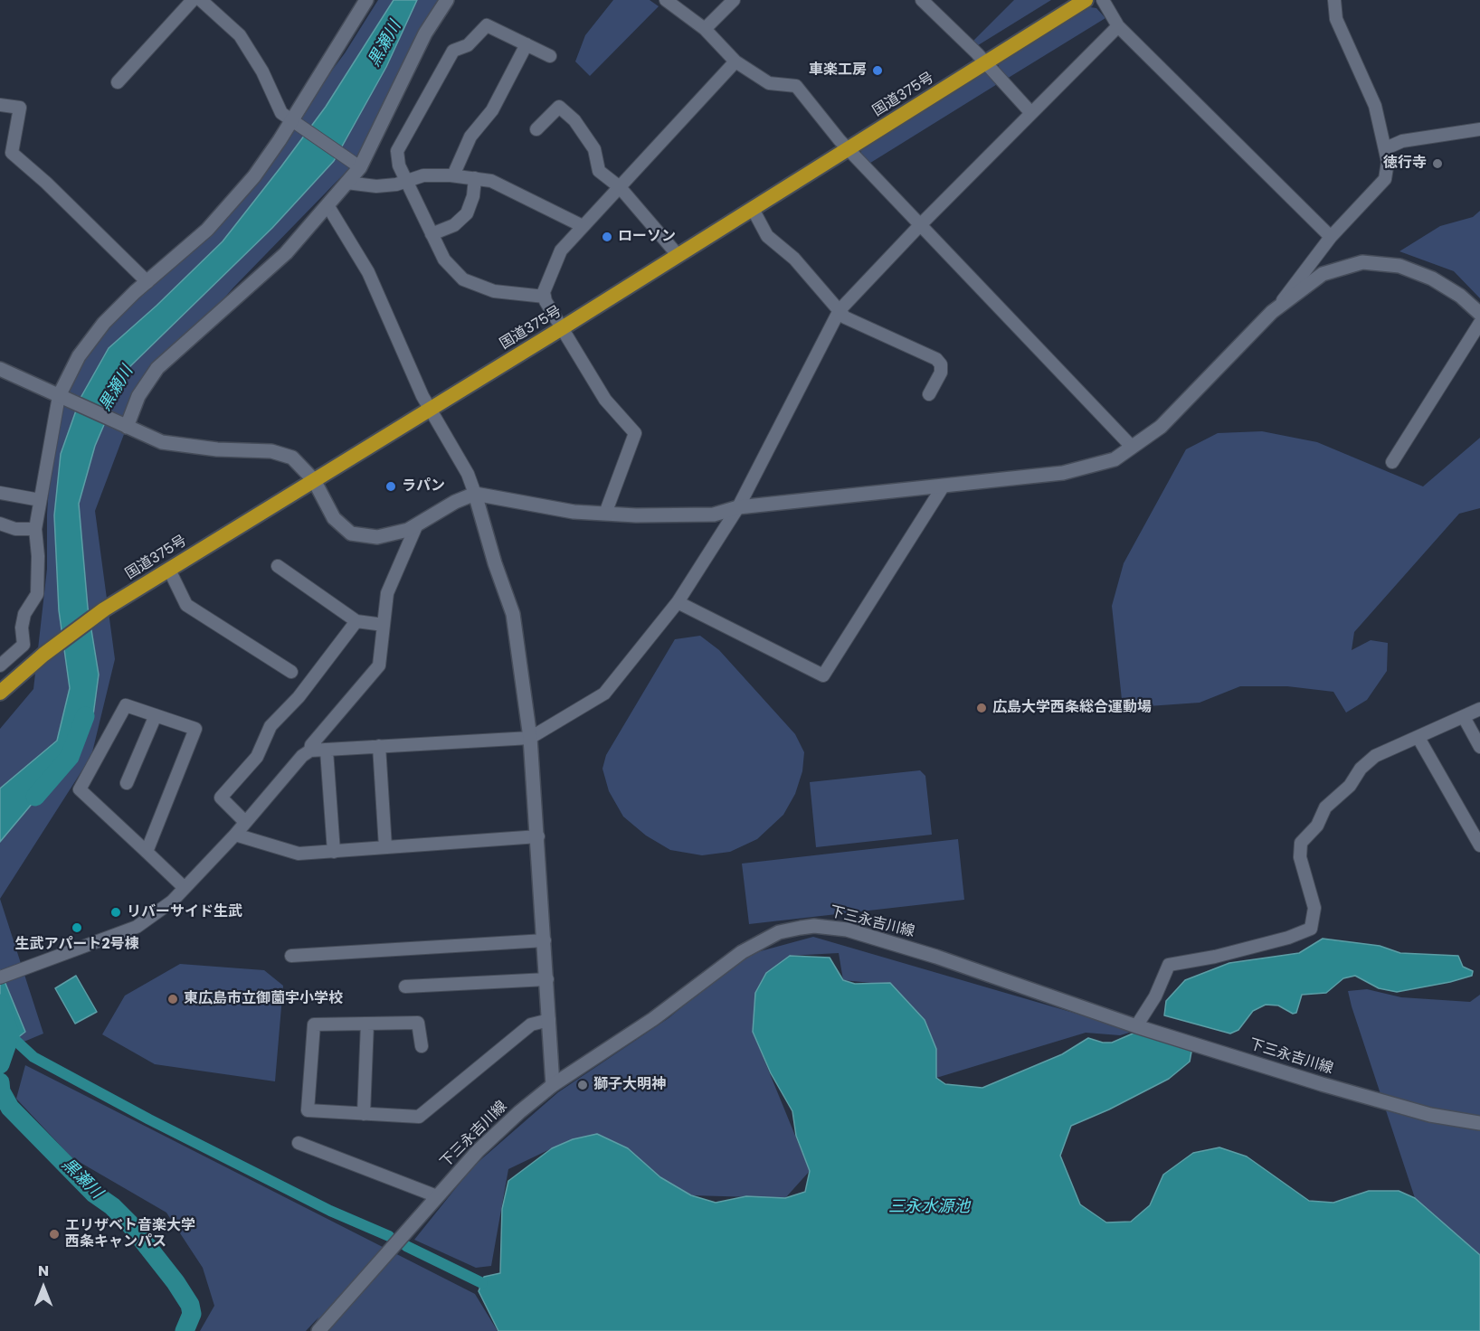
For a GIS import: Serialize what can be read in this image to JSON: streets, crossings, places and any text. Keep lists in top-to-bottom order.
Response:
{
  "streets": {
    "highway": ["国道375号"],
    "street": ["下三永吉川線"]
  },
  "water": ["黒瀬川", "三永水源池"],
  "places": [
    "車楽工房",
    "徳行寺",
    "ローソン",
    "ラパン",
    "広島大学西条総合運動場",
    "リバーサイド生武",
    "生武アパート2号棟",
    "東広島市立御薗宇小学校",
    "獅子大明神",
    "エリザベト音楽大学 西条キャンパス"
  ],
  "north": "top"
}
